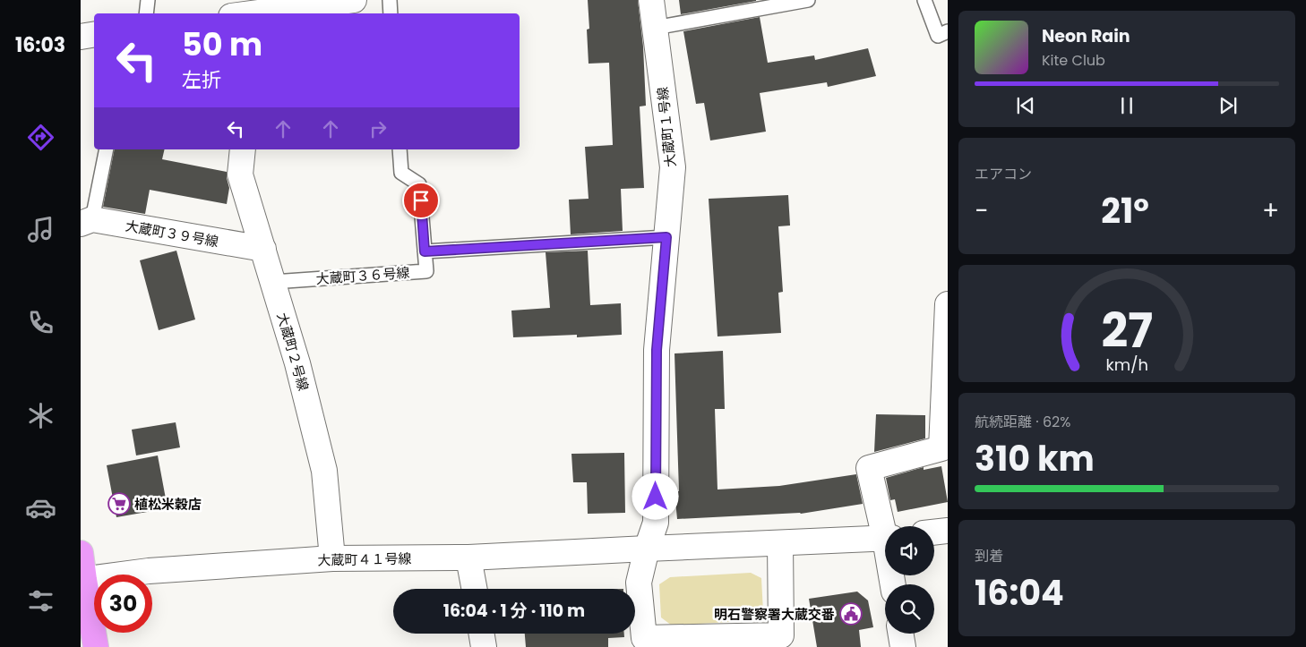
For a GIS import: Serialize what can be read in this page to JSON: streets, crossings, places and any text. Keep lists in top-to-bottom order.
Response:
{
  "streets": {
    "street": [
      "大蔵町１号線",
      "大蔵町３９号線",
      "大蔵町２号線",
      "大蔵町４１号線"
    ],
    "lane": ["大蔵町３６号線"]
  },
  "crossings": [
    ["大蔵町１号線", "大蔵町４１号線"],
    ["大蔵町３９号線", "大蔵町２号線"],
    ["大蔵町３６号線", "大蔵町２号線"],
    ["大蔵町２号線", "大蔵町４１号線"]
  ],
  "places": {
    "supermarket": ["植松米穀店"],
    "public building": ["明石警察署大蔵交番"]
  },
  "page": {
    "tabs": "16:03",
    "turn": ["50 m", "左折"],
    "song": ["Neon Rain", "Kite Club"],
    "tile": [
      "エアコン",
      ["航続距離 · 62%", "310 km"],
      ["到着", "16:04"]
    ],
    "heat": ["−", "21°", "+"],
    "limit": "30",
    "trip": "16:04 · 1 分 · 110 m",
    "gauge": ["27", "km/h"]
  }
}
